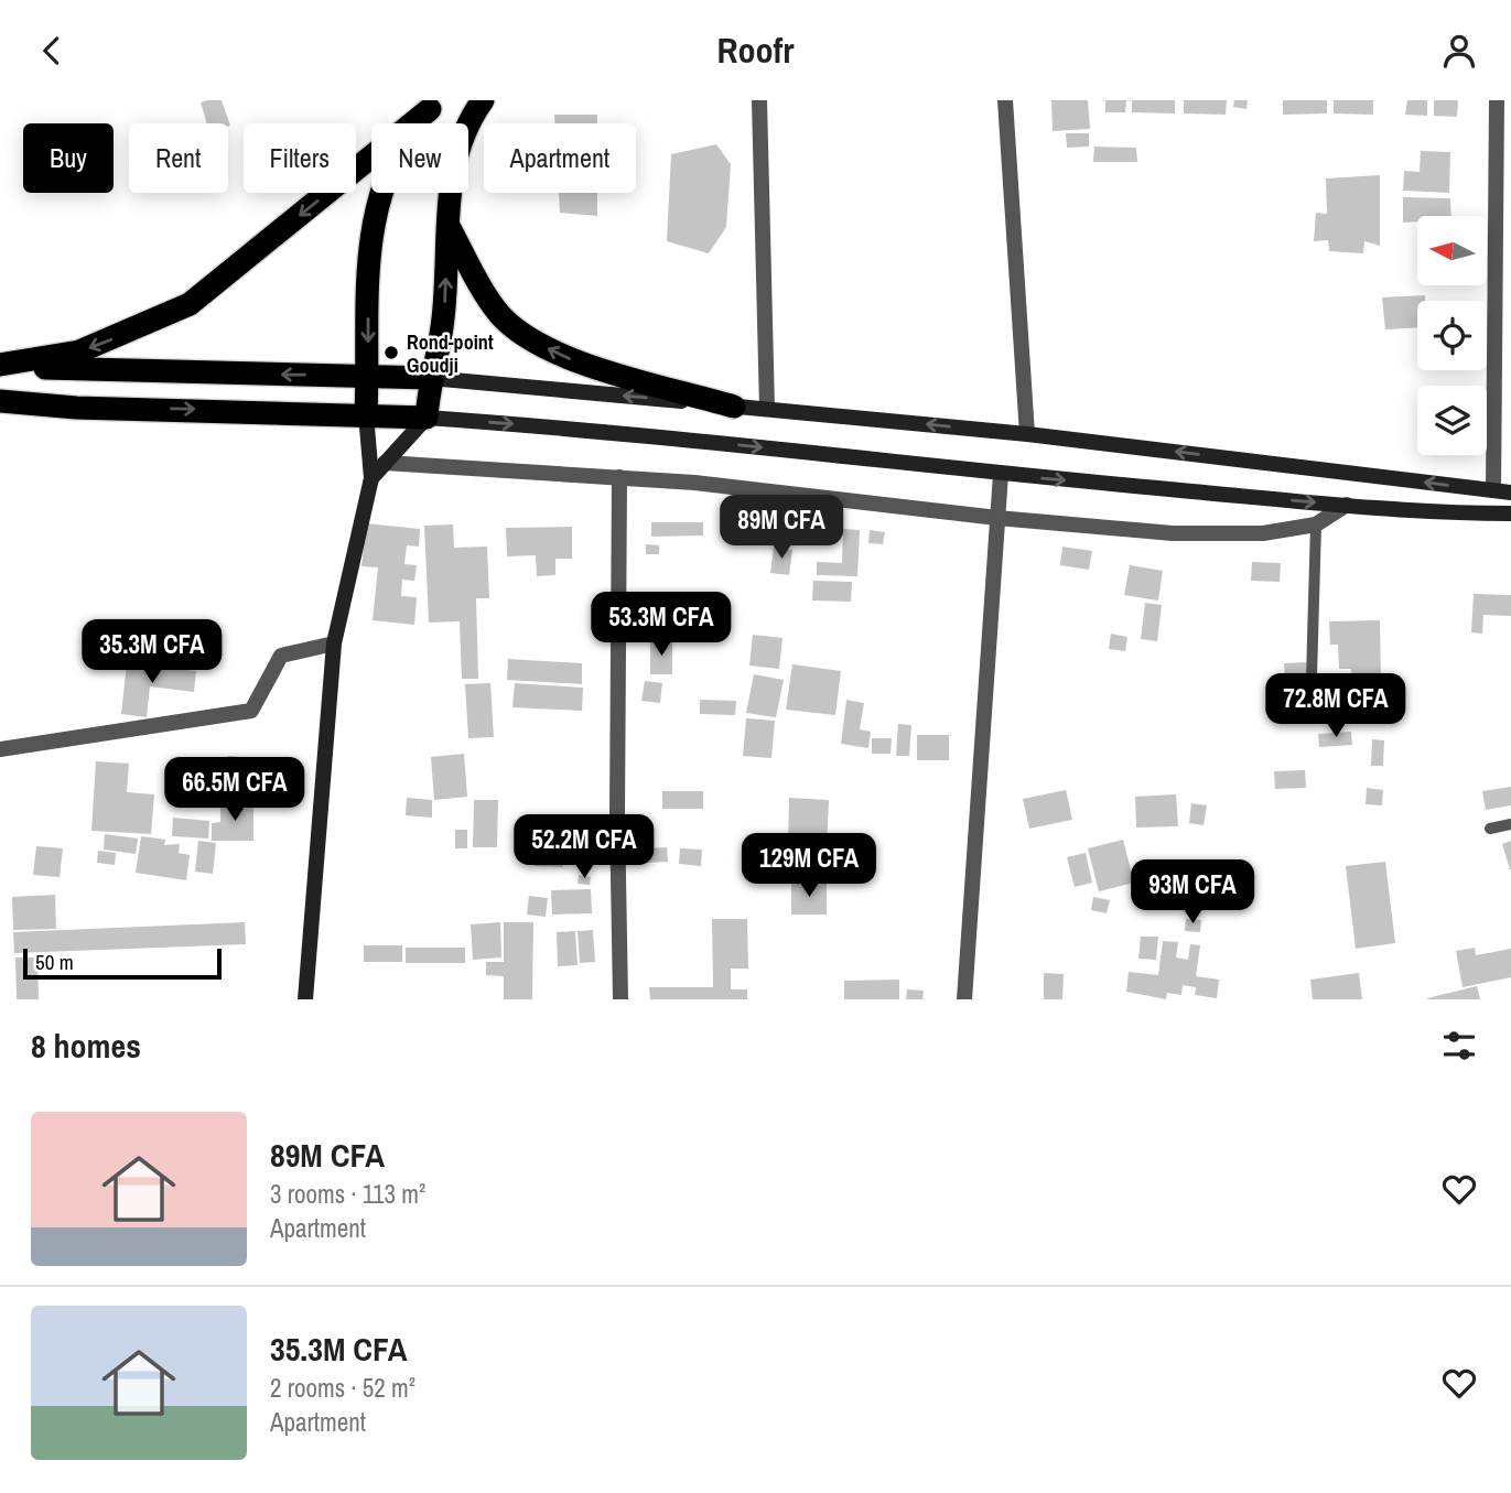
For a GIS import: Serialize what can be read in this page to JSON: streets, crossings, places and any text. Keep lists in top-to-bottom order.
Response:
{
  "places": ["Rond-point Goudji"],
  "scale_bar": "50 m",
  "north": "left",
  "page": {
    "header": "Roofr",
    "chip": [
      "Buy",
      "Rent",
      "Filters",
      "New",
      "Apartment"
    ],
    "price": [
      "89M CFA",
      "53.3M CFA",
      "35.3M CFA",
      "72.8M CFA",
      "66.5M CFA",
      "52.2M CFA",
      "129M CFA",
      "93M CFA"
    ],
    "scale": "50 m",
    "heading": "8 homes",
    "list": [
      {
        "name": "89M CFA",
        "note": "3 rooms · 113 m² · Apartment"
      },
      {
        "name": "35.3M CFA",
        "note": "2 rooms · 52 m² · Apartment"
      }
    ]
  }
}
